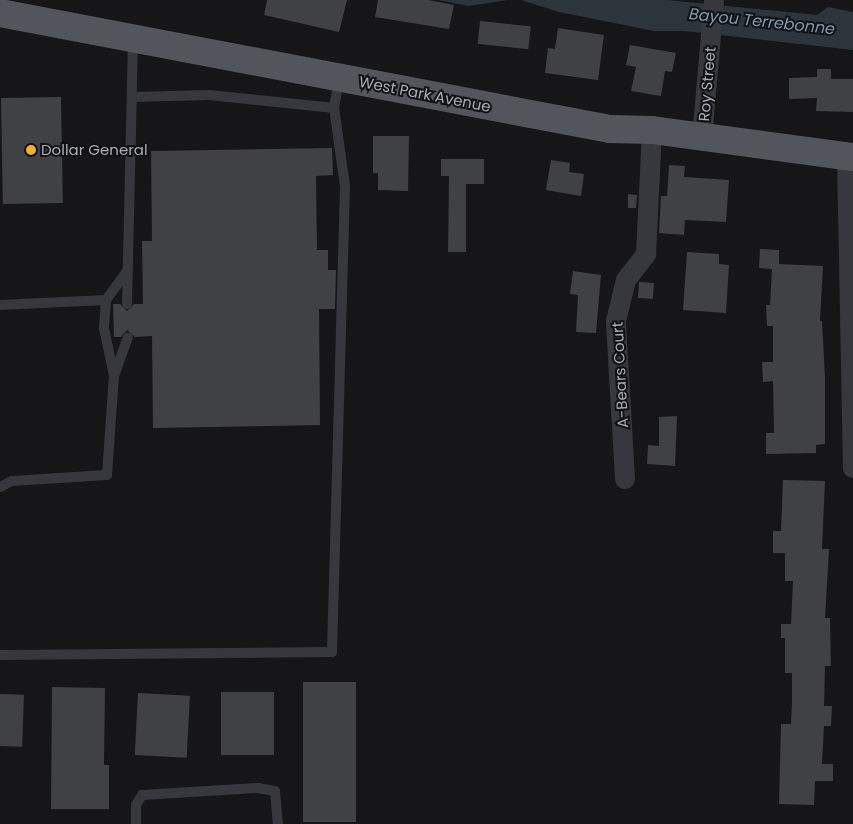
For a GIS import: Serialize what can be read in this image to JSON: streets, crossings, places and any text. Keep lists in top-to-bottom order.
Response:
{
  "streets": {
    "main road": ["West Park Avenue"],
    "street": ["Roy Street", "A-Bears Court"]
  },
  "crossings": [
    ["Roy Street", "West Park Avenue"],
    ["West Park Avenue", "A-Bears Court"]
  ],
  "water": ["Bayou Terrebonne"],
  "places": ["Dollar General"]
}
